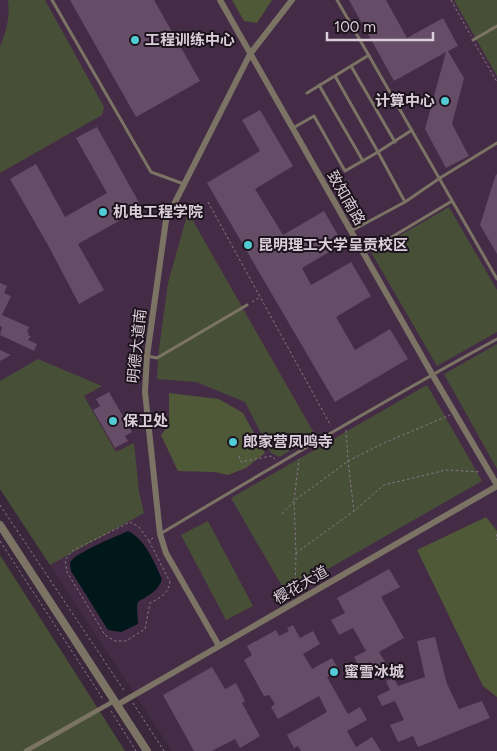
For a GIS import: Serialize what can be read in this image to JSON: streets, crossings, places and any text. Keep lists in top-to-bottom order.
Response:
{
  "streets": {
    "street": ["致知南路", "明德大道南", "樱花大道"]
  },
  "crossings": [
    ["致知南路", "明德大道南"],
    ["致知南路", "樱花大道"],
    ["明德大道南", "樱花大道"]
  ],
  "places": [
    "工程训练中心",
    "计算中心",
    "机电工程学院",
    "昆明理工大学呈贡校区",
    "保卫处",
    "郎家营凤鸣寺",
    "蜜雪冰城"
  ],
  "scale_bar": "100 m"
}
